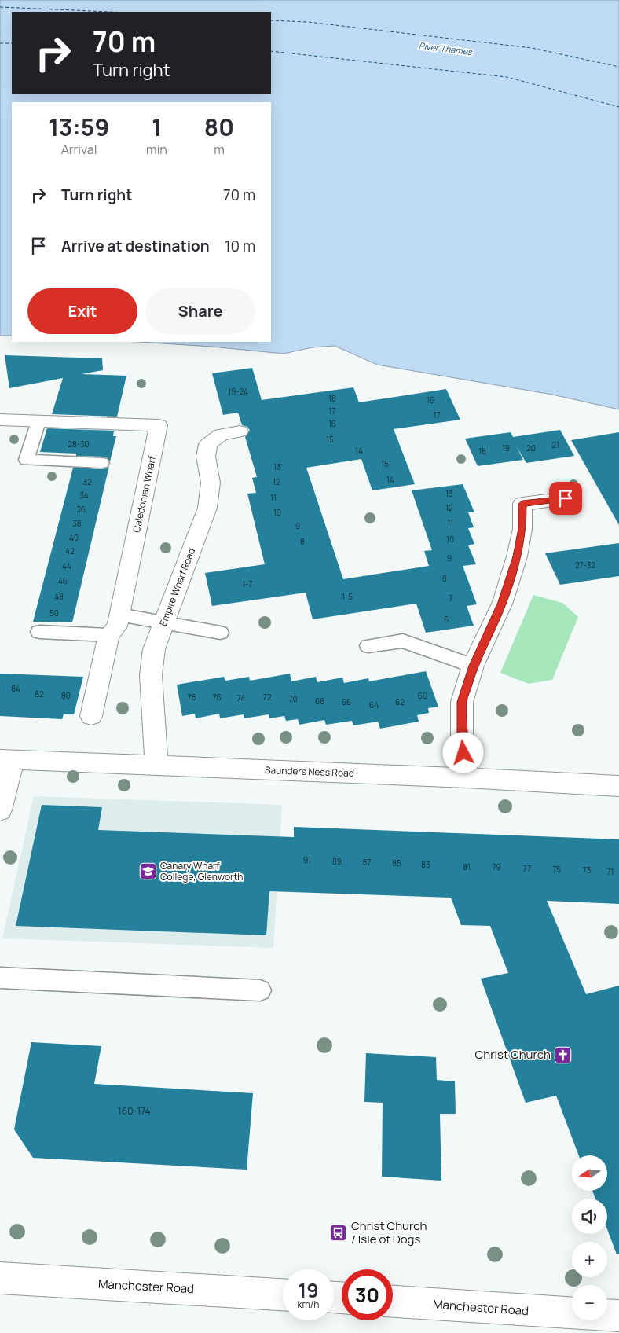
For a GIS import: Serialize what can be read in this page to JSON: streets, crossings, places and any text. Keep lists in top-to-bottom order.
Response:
{
  "streets": {
    "street": [
      "Caledonian Wharf",
      "Empire Wharf Road",
      "Saunders Ness Road",
      "Manchester Road"
    ]
  },
  "crossings": [
    ["Empire Wharf Road", "Saunders Ness Road"]
  ],
  "water": ["River Thames"],
  "places": {
    "school or university": ["Canary Wharf College, Glenworth"],
    "church": ["Christ Church"],
    "bus stop": ["Christ Church / Isle of Dogs"]
  },
  "house_numbers": [
    "19-24",
    "18",
    "16",
    "17",
    "17",
    "16",
    "15",
    "28-30",
    "21",
    "19",
    "20",
    "14",
    "18",
    "15",
    "13",
    "14",
    "32",
    "12",
    "13",
    "34",
    "11",
    "12",
    "36",
    "10",
    "11",
    "38",
    "9",
    "40",
    "10",
    "8",
    "42",
    "9",
    "27-32",
    "44",
    "8",
    "46",
    "1-7",
    "48",
    "1-5",
    "7",
    "50",
    "6",
    "84",
    "82",
    "80",
    "60",
    "78",
    "76",
    "72",
    "74",
    "70",
    "68",
    "66",
    "62",
    "64",
    "91",
    "89",
    "87",
    "85",
    "83",
    "81",
    "79",
    "77",
    "75",
    "73",
    "71",
    "160-174"
  ],
  "north": "left",
  "page": {
    "turn": ["70 m", "Turn right"],
    "eta": [
      "13:59",
      "Arrival",
      "1",
      "min",
      "80",
      "m"
    ],
    "list": [
      {
        "name": "Turn right",
        "value": "70 m"
      },
      {
        "name": "Arrive at destination",
        "value": "10 m"
      }
    ],
    "buttons": ["Exit", "Share"],
    "map_buttons": ["+", "−"],
    "speed": "19 km/h",
    "limit": "30"
  }
}
